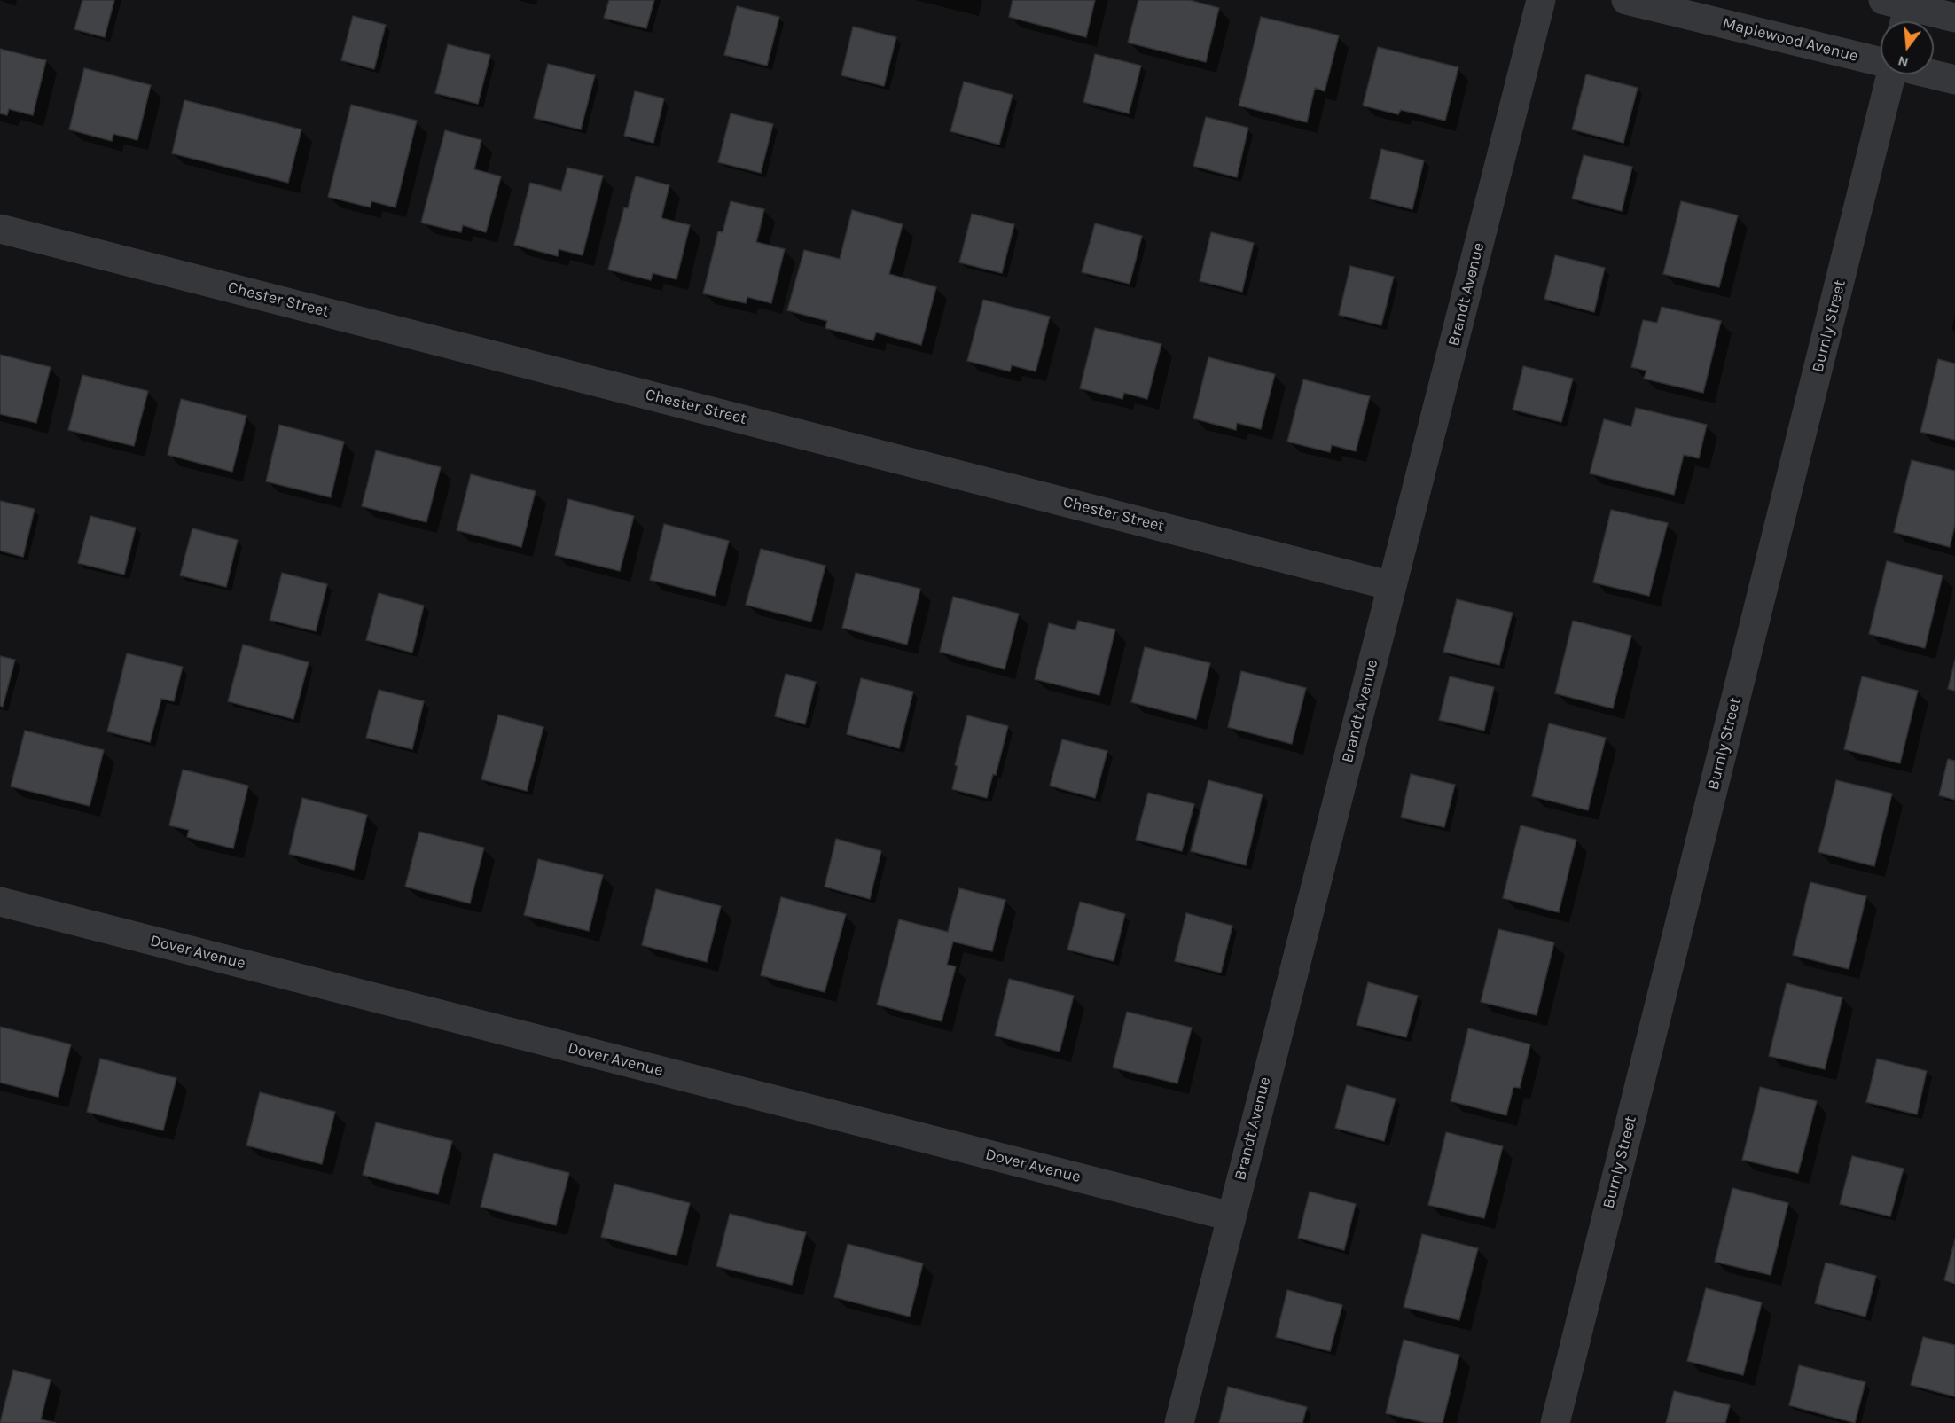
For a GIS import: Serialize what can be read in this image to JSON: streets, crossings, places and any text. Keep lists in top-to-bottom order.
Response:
{
  "streets": {
    "street": [
      "Maplewood Avenue",
      "Brandt Avenue",
      "Chester Street",
      "Burnly Street",
      "Dover Avenue"
    ]
  },
  "crossings": [
    ["Brandt Avenue", "Chester Street"],
    ["Brandt Avenue", "Dover Avenue"]
  ],
  "north": "bottom"
}
